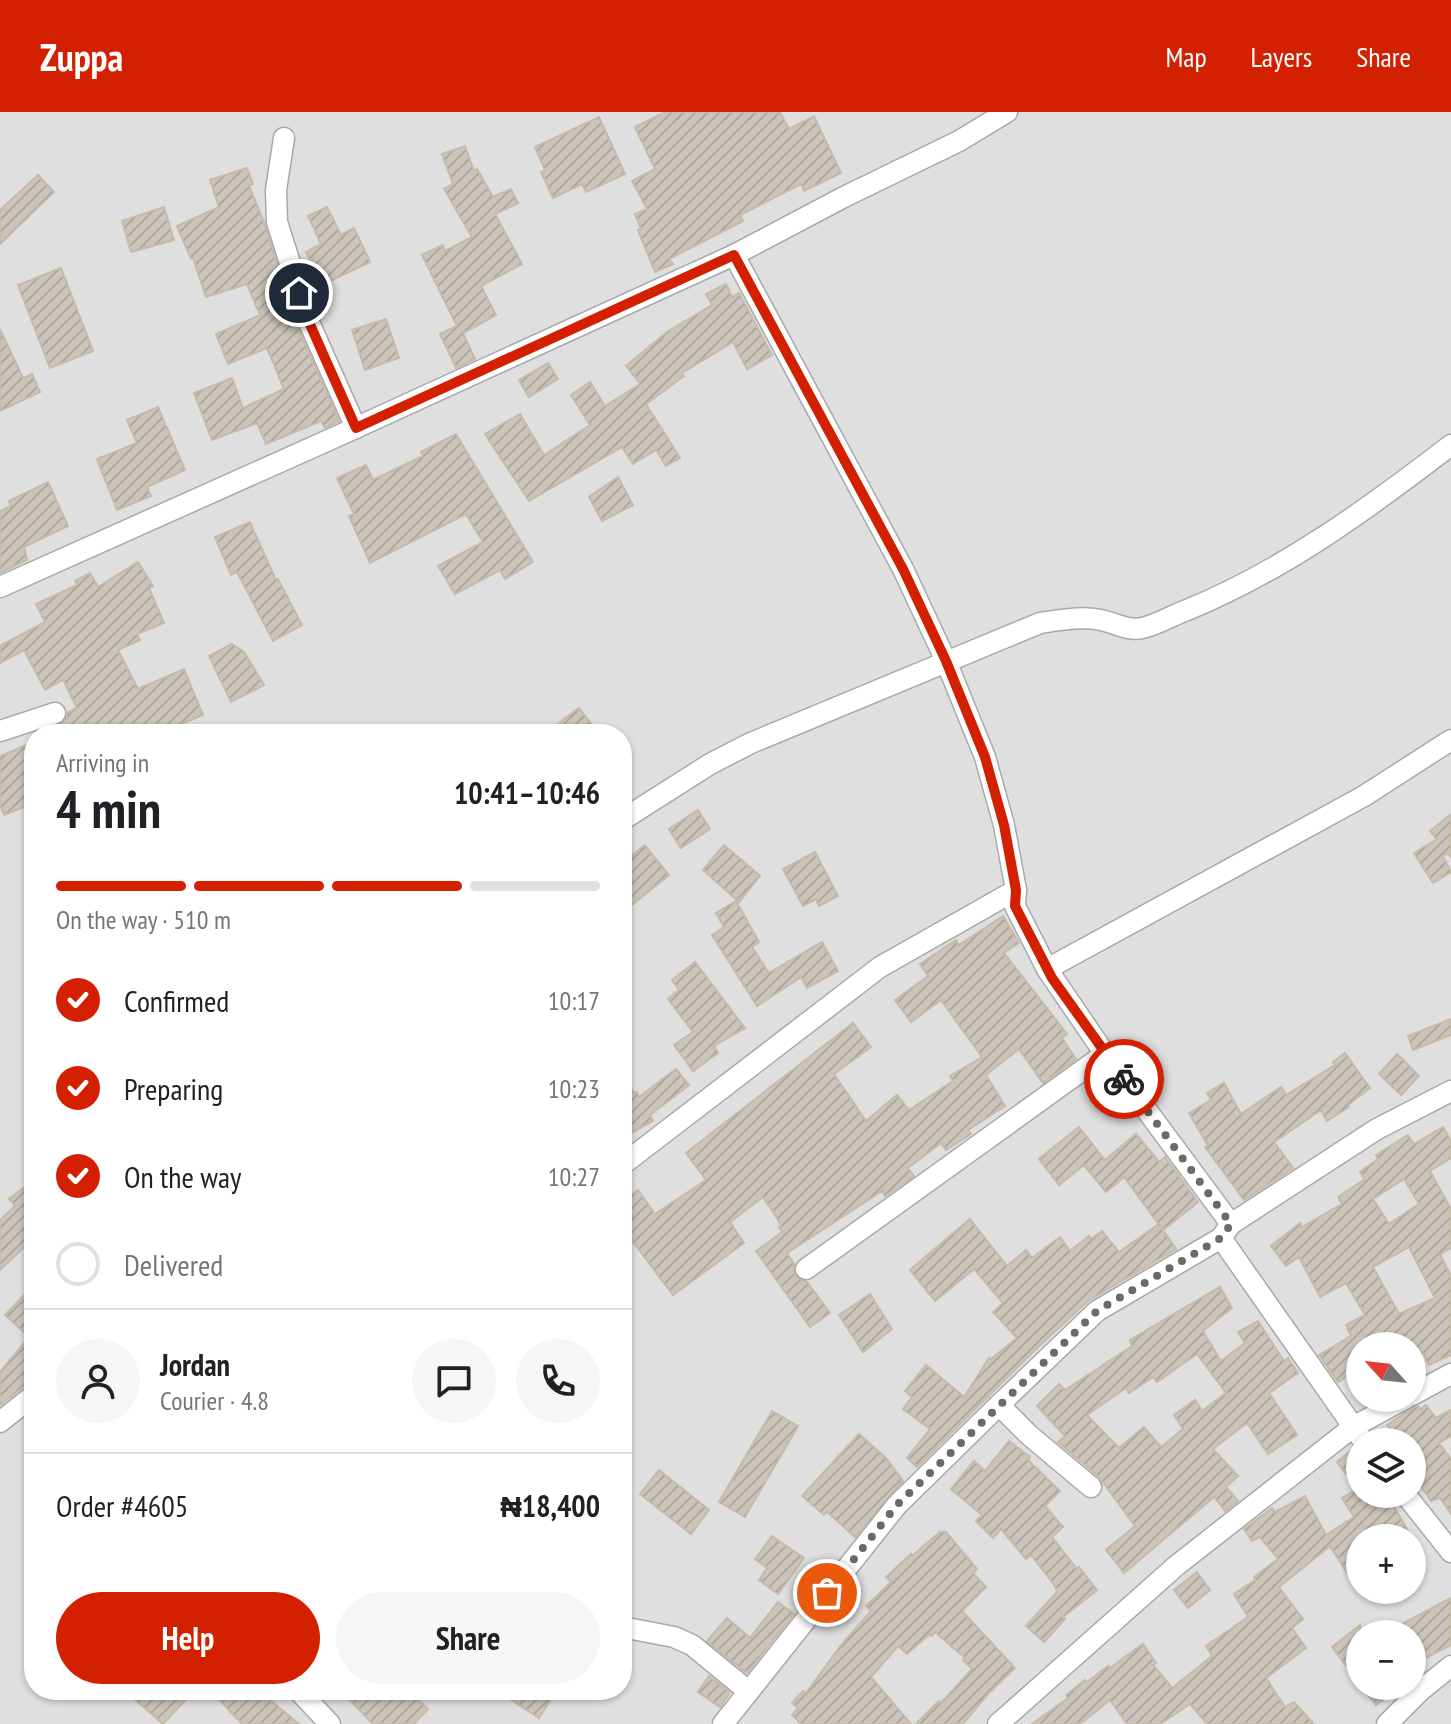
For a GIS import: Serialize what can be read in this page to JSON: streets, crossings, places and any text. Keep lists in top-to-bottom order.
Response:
{
  "north": "top left",
  "page": {
    "header": "Zuppa",
    "nav": ["Map", "Layers", "Share"],
    "heading": ["4 min", "Arriving in", "10:41–10:46"],
    "panel": [
      "Jordan",
      "Courier · 4.8",
      "Order #4605",
      "₦18,400"
    ],
    "bar": "On the way · 510 m",
    "list": [
      ["Confirmed", "10:17"],
      ["Preparing", "10:23"],
      ["On the way", "10:27"],
      "Delivered"
    ],
    "map_buttons": ["+", "−"],
    "buttons": ["Help", "Share"]
  }
}
